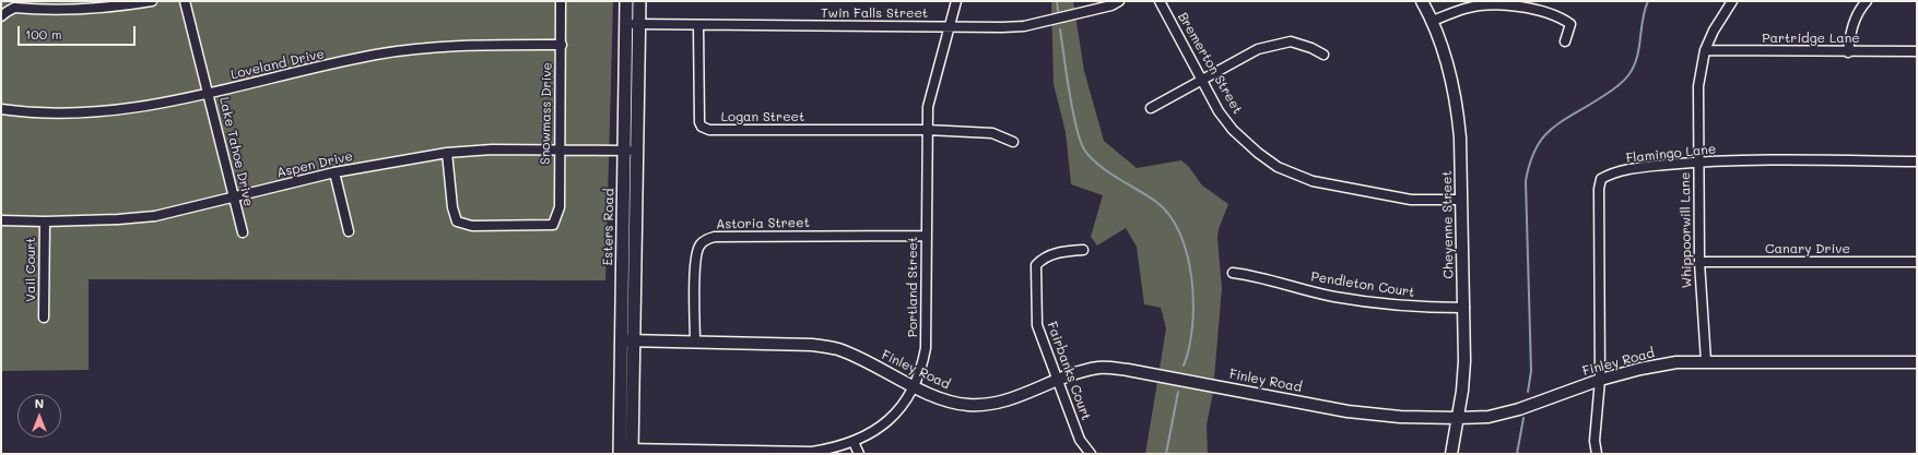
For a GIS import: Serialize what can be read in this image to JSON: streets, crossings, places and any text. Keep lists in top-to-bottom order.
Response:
{
  "streets": {
    "main road": ["Esters Road"],
    "street": [
      "Twin Falls Street",
      "Partridge Lane",
      "Bremerton Street",
      "Loveland Drive",
      "Snowmass Drive",
      "Logan Street",
      "Lake Tahoe Drive",
      "Flamingo Lane",
      "Aspen Drive",
      "Astoria Street",
      "Cheyenne Street",
      "Whippoorwill Lane",
      "Canary Drive",
      "Vail Court",
      "Pendleton Court",
      "Portland Street",
      "Finley Road",
      "Fairbanks Court"
    ]
  },
  "crossings": [
    ["Twin Falls Street", "Logan Street"],
    ["Twin Falls Street", "Esters Road"],
    ["Twin Falls Street", "Portland Street"],
    ["Partridge Lane", "Whippoorwill Lane"],
    ["Bremerton Street", "Cheyenne Street"],
    ["Loveland Drive", "Snowmass Drive"],
    ["Loveland Drive", "Lake Tahoe Drive"],
    ["Snowmass Drive", "Aspen Drive"],
    ["Logan Street", "Portland Street"],
    ["Lake Tahoe Drive", "Aspen Drive"],
    ["Flamingo Lane", "Whippoorwill Lane"],
    ["Flamingo Lane", "Finley Road"],
    ["Aspen Drive", "Esters Road"],
    ["Aspen Drive", "Vail Court"],
    ["Astoria Street", "Portland Street"],
    ["Astoria Street", "Finley Road"],
    ["Cheyenne Street", "Pendleton Court"],
    ["Cheyenne Street", "Finley Road"],
    ["Esters Road", "Portland Street"],
    ["Esters Road", "Finley Road"],
    ["Whippoorwill Lane", "Canary Drive"],
    ["Whippoorwill Lane", "Finley Road"],
    ["Portland Street", "Finley Road"],
    ["Finley Road", "Fairbanks Court"]
  ],
  "scale_bar": "100 m",
  "north": "top"
}
